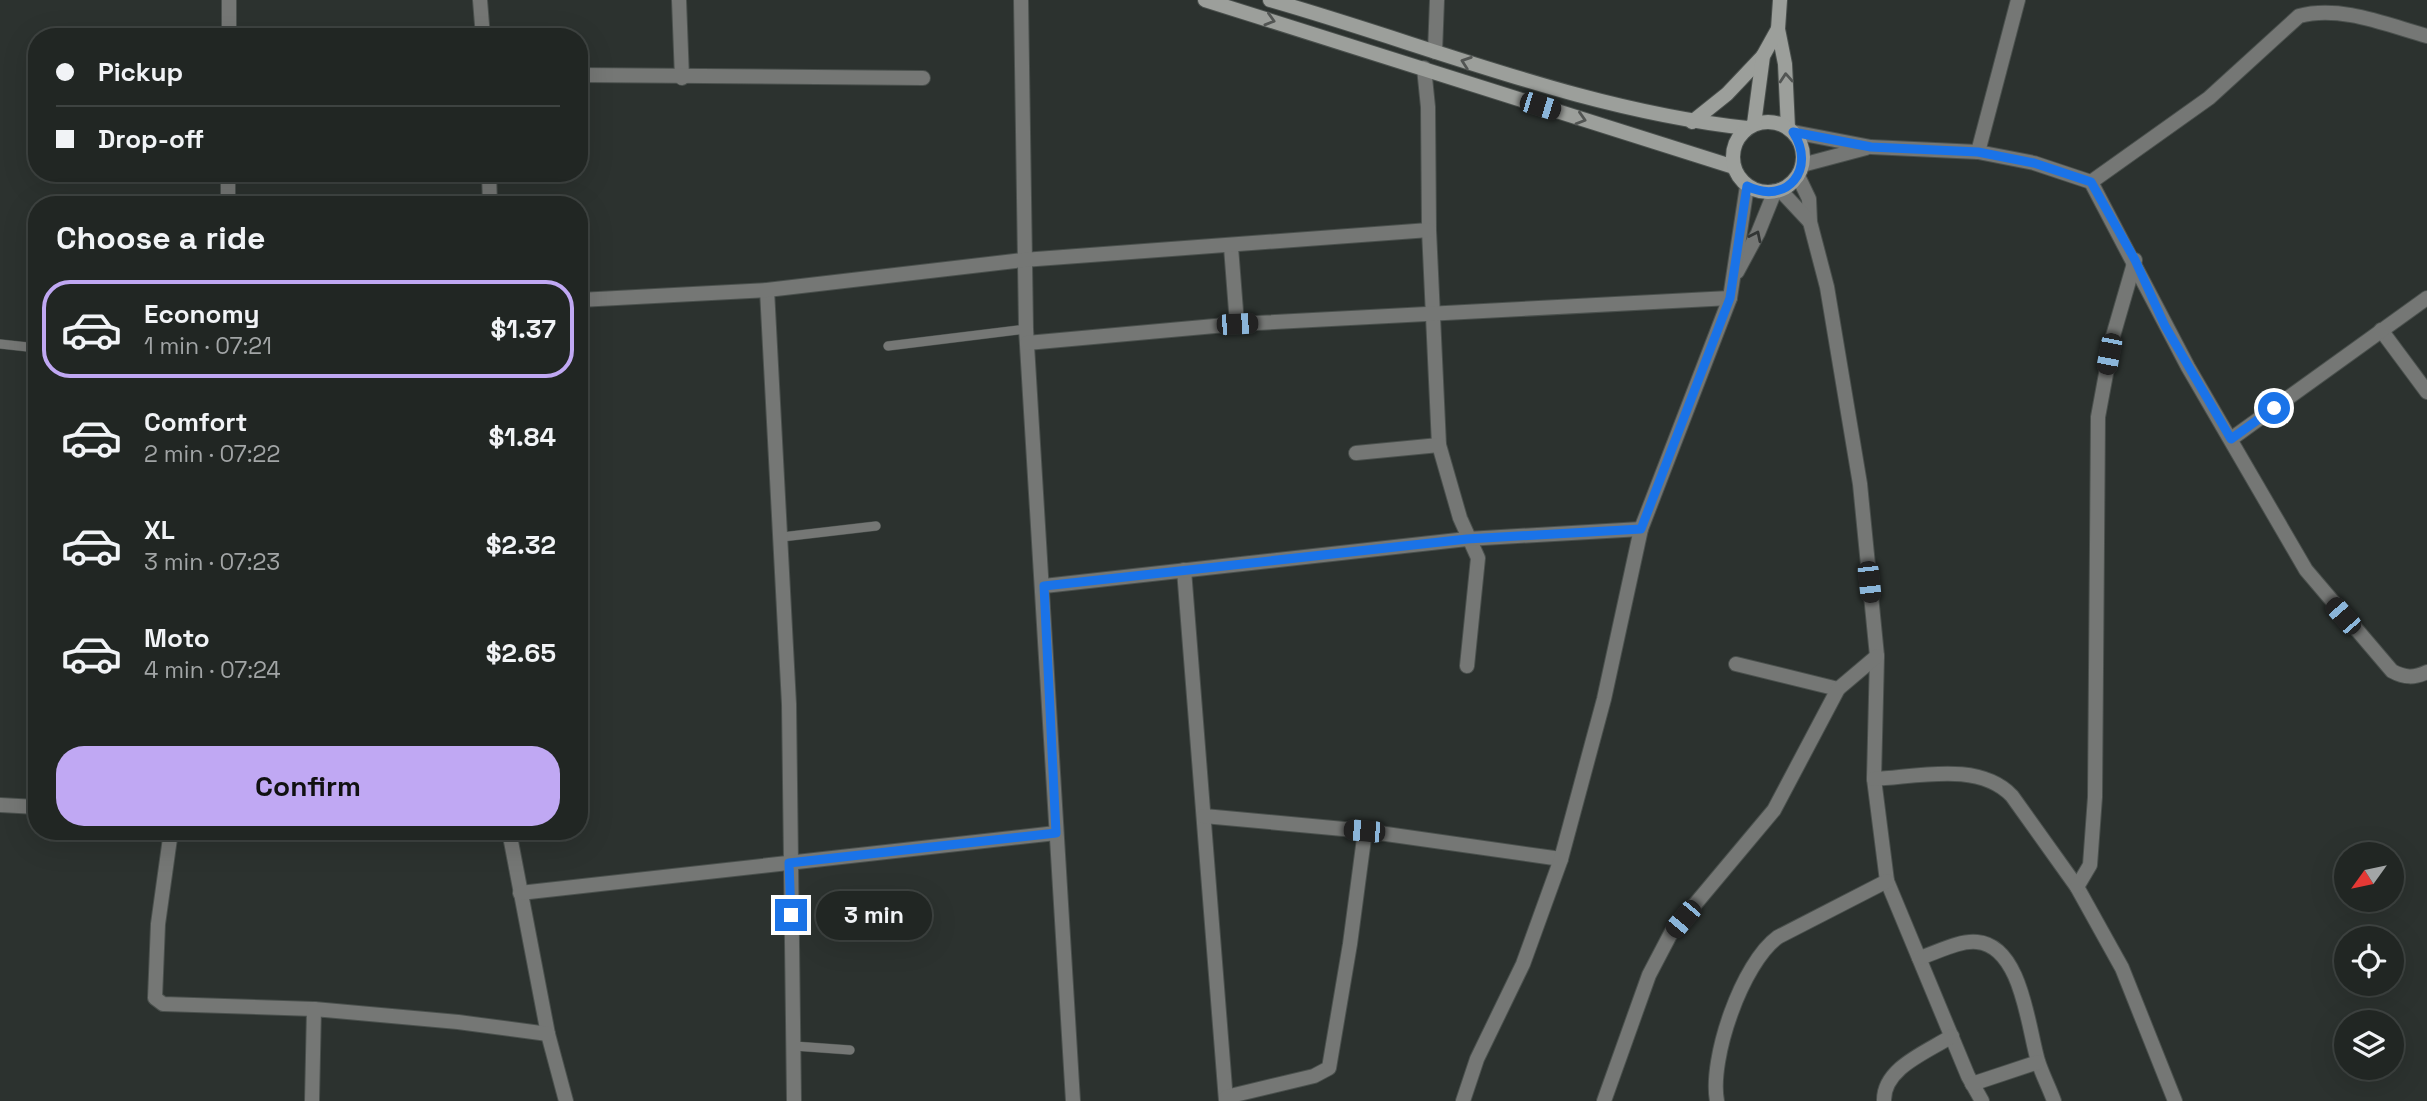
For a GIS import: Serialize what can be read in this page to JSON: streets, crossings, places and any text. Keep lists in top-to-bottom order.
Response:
{
  "north": "bottom left",
  "page": {
    "banner": ["Pickup", "Drop-off"],
    "heading": "Choose a ride",
    "list": [
      {
        "name": "Economy",
        "note": "1 min · 07:21",
        "value": "$1.37"
      },
      {
        "name": "Comfort",
        "note": "2 min · 07:22",
        "value": "$1.84"
      },
      {
        "name": "XL",
        "note": "3 min · 07:23",
        "value": "$2.32"
      },
      {
        "name": "Moto",
        "note": "4 min · 07:24",
        "value": "$2.65"
      }
    ],
    "buttons": "Confirm",
    "bubble": "3 min"
  }
}
